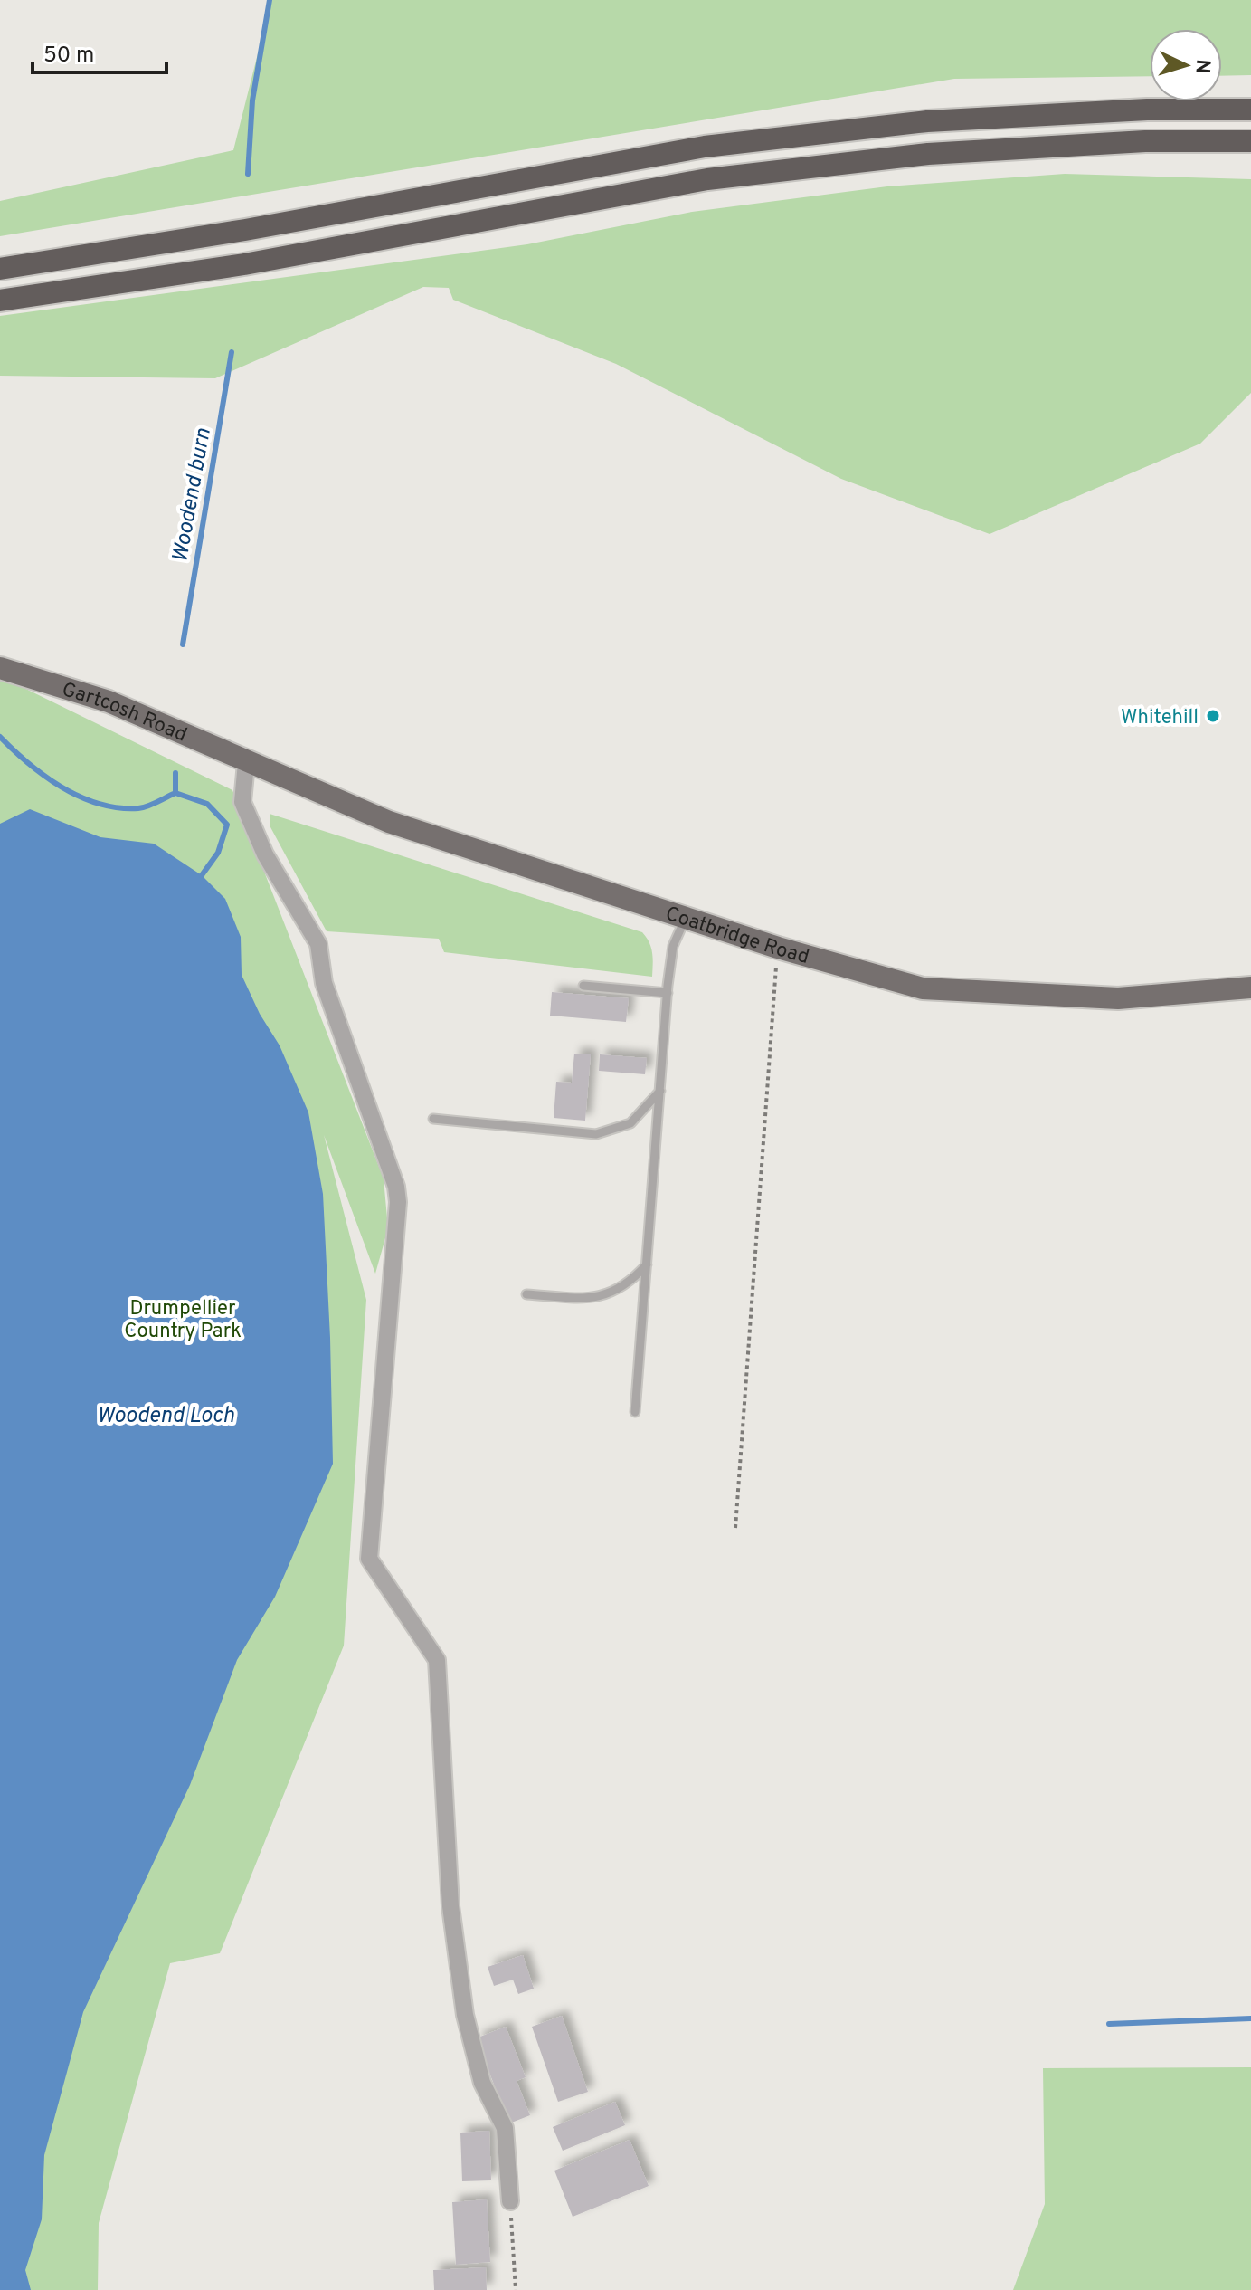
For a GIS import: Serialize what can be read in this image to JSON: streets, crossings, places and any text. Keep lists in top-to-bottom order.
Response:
{
  "streets": {
    "main road": ["Gartcosh Road", "Coatbridge Road"]
  },
  "crossings": [
    ["Gartcosh Road", "Coatbridge Road"]
  ],
  "water": ["Woodend burn", "Woodend Loch"],
  "parks": ["Drumpellier Country Park"],
  "places": ["Whitehill"],
  "scale_bar": "50 m",
  "north": "right"
}
